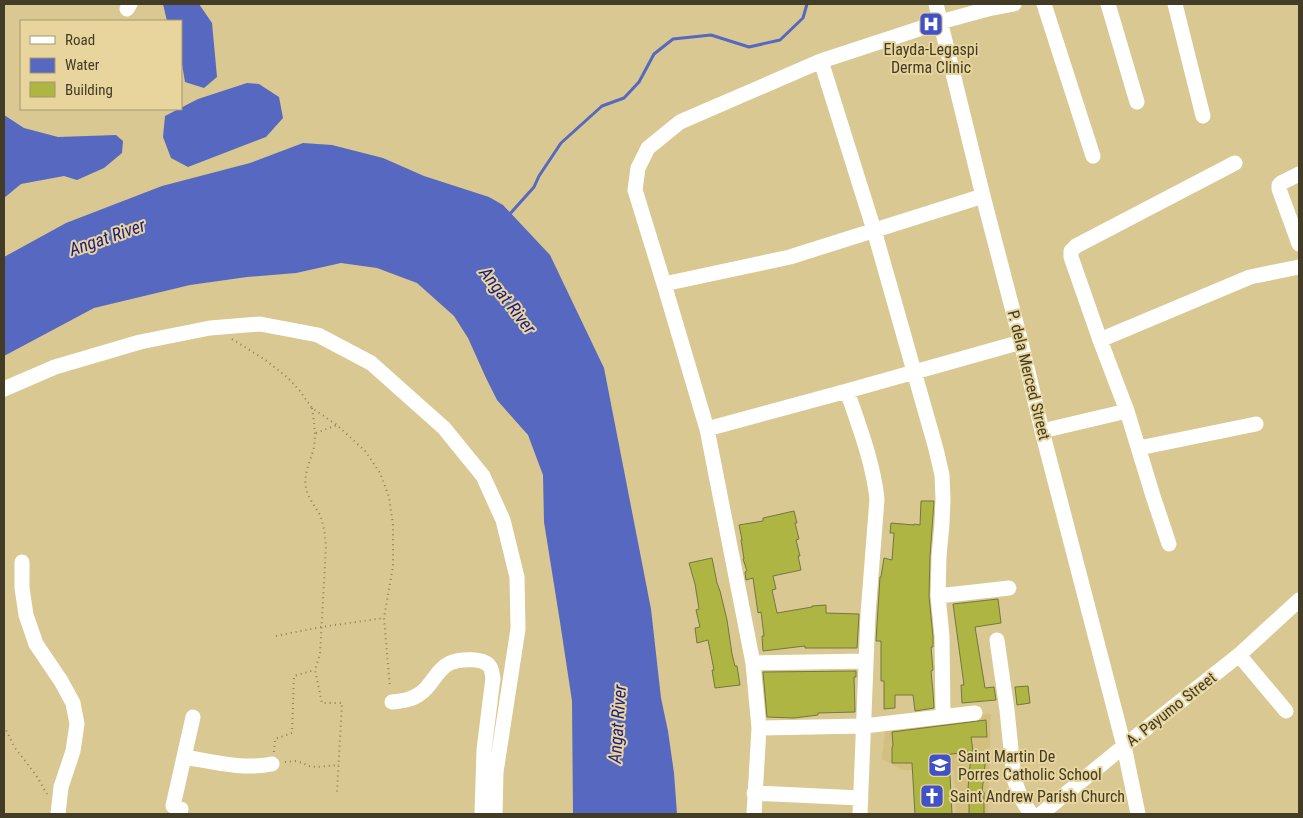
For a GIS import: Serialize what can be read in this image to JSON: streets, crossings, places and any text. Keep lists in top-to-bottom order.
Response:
{
  "streets": {
    "street": ["P. dela Merced Street", "A. Payumo Street"]
  },
  "crossings": [
    ["P. dela Merced Street", "A. Payumo Street"]
  ],
  "water": ["Angat River"],
  "places": {
    "hospital": ["Elayda-Legaspi Derma Clinic"],
    "school or university": ["Saint Martin De Porres Catholic School"],
    "church": ["Saint Andrew Parish Church"]
  },
  "legend": ["Road", "Water", "Building"]
}
